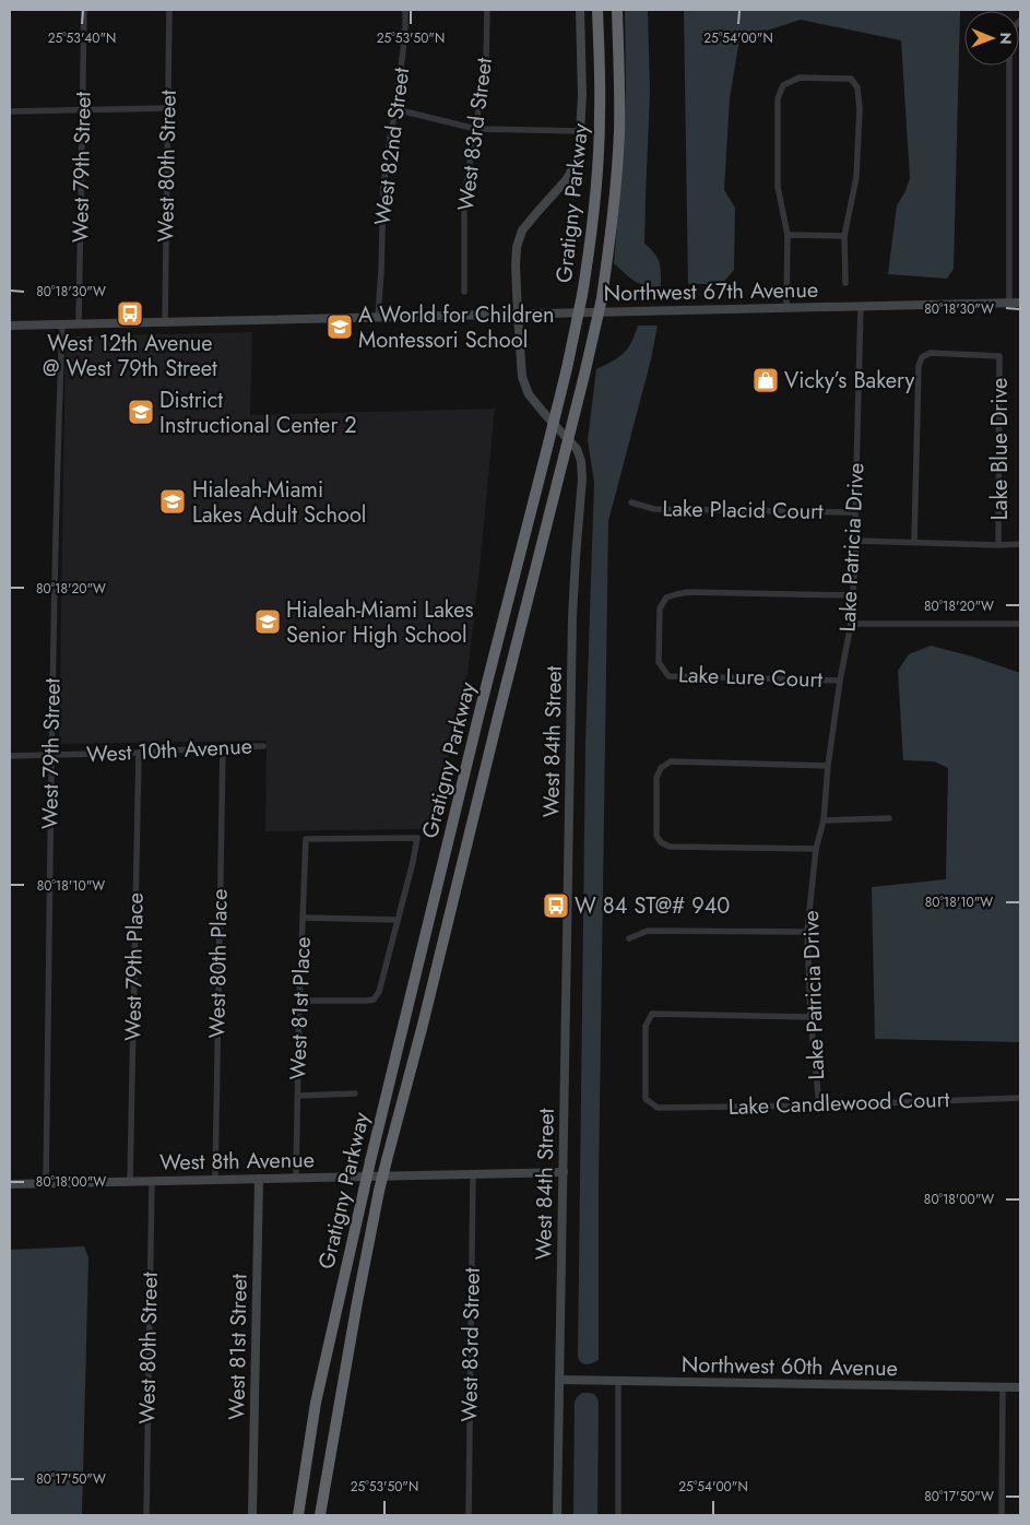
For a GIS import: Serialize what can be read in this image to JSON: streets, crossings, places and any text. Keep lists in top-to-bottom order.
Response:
{
  "streets": {
    "highway": ["Gratigny Parkway"],
    "street": [
      "West 83rd Street",
      "West 82nd Street",
      "West 80th Street",
      "West 79th Street",
      "Northwest 67th Avenue",
      "Lake Blue Drive",
      "Lake Placid Court",
      "Lake Patricia Drive",
      "Lake Lure Court",
      "West 84th Street",
      "West 10th Avenue",
      "West 80th Place",
      "West 79th Place",
      "West 81st Place",
      "Lake Candlewood Court",
      "West 8th Avenue",
      "West 81st Street",
      "Northwest 60th Avenue"
    ]
  },
  "crossings": [
    ["West 83rd Street", "West 8th Avenue"],
    ["West 82nd Street", "Northwest 67th Avenue"],
    ["West 80th Street", "Northwest 67th Avenue"],
    ["West 80th Street", "West 8th Avenue"],
    ["West 79th Street", "Northwest 67th Avenue"],
    ["West 79th Street", "West 10th Avenue"],
    ["West 79th Street", "West 8th Avenue"],
    ["Northwest 67th Avenue", "Lake Patricia Drive"],
    ["Northwest 67th Avenue", "West 84th Street"],
    ["Lake Placid Court", "Lake Patricia Drive"],
    ["Lake Patricia Drive", "Lake Lure Court"],
    ["Lake Patricia Drive", "Lake Candlewood Court"],
    ["West 84th Street", "West 8th Avenue"],
    ["West 84th Street", "Northwest 60th Avenue"],
    ["West 10th Avenue", "West 80th Place"],
    ["West 10th Avenue", "West 79th Place"],
    ["West 80th Place", "West 8th Avenue"],
    ["West 79th Place", "West 8th Avenue"],
    ["West 81st Place", "West 8th Avenue"],
    ["West 8th Avenue", "West 81st Street"]
  ],
  "places": {
    "bus stop": ["West 12th Avenue @ West 79th Street", "W 84 ST@# 940"],
    "school or university": [
      "A World for Children Montessori School",
      "District Instructional Center 2",
      "Hialeah-Miami Lakes Adult School",
      "Hialeah-Miami Lakes Senior High School"
    ],
    "shop": ["Vicky’s Bakery"]
  },
  "north": "right",
  "coordinates": [
    "25°53'40\"N",
    "25°53'50\"N",
    "25°54'00\"N",
    "80°18'30\"W",
    "80°18'20\"W",
    "80°18'10\"W",
    "80°18'00\"W",
    "80°17'50\"W"
  ]
}
